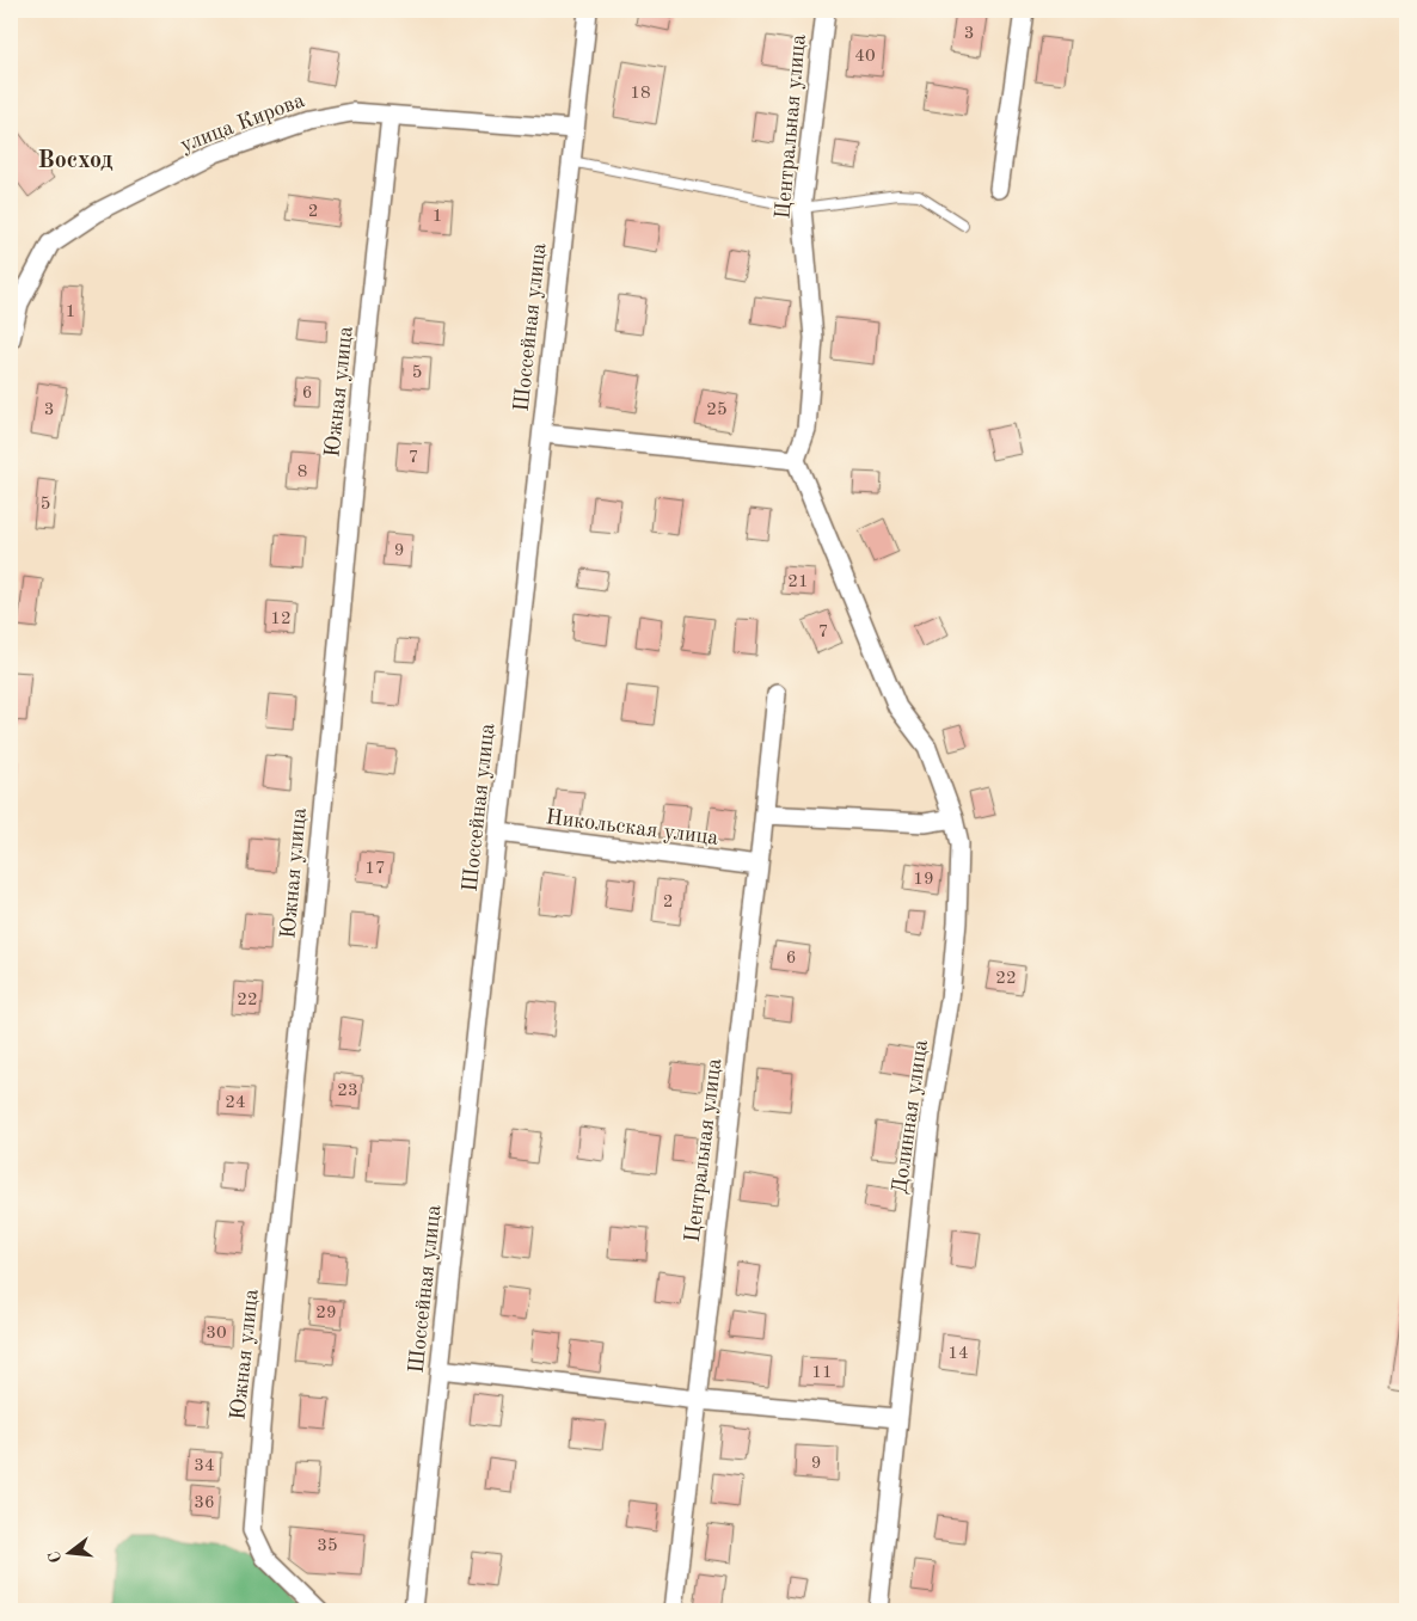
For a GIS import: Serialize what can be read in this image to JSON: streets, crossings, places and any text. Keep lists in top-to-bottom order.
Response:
{
  "streets": {
    "street": [
      "улица Кирова",
      "Центральная улица",
      "Шоссейная улица",
      "Южная улица",
      "Никольская улица",
      "Долинная улица"
    ]
  },
  "crossings": [
    ["улица Кирова", "Шоссейная улица"],
    ["улица Кирова", "Южная улица"],
    ["Центральная улица", "Никольская улица"],
    ["Центральная улица", "Долинная улица"],
    ["Шоссейная улица", "Никольская улица"]
  ],
  "districts": ["Восход"],
  "house_numbers": [
    "3",
    "40",
    "18",
    "2",
    "1",
    "1",
    "5",
    "6",
    "3",
    "25",
    "7",
    "8",
    "5",
    "9",
    "21",
    "12",
    "7",
    "17",
    "19",
    "2",
    "6",
    "22",
    "22",
    "23",
    "24",
    "29",
    "30",
    "14",
    "11",
    "9",
    "34",
    "36",
    "35"
  ],
  "north": "left"
}
